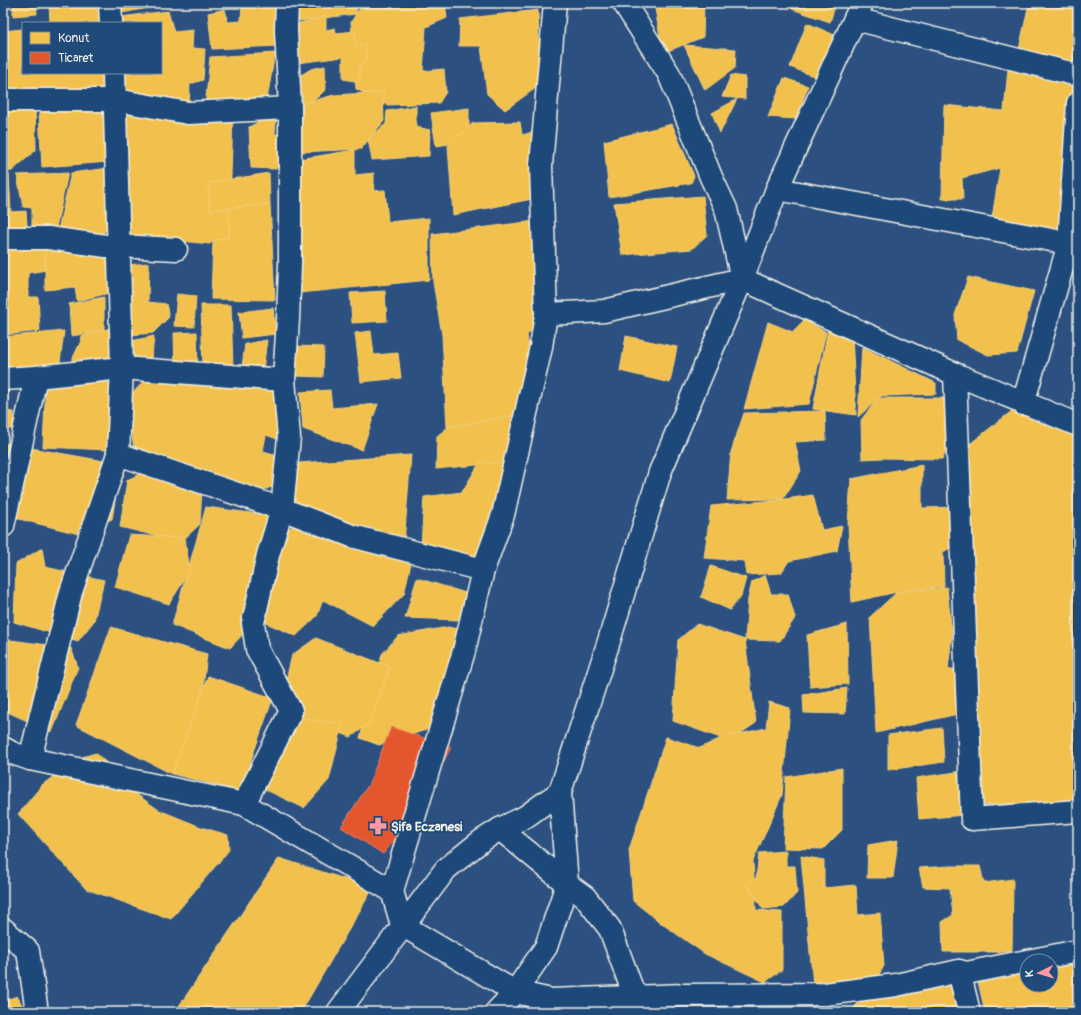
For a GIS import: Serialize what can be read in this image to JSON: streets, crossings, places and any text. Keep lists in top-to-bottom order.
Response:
{
  "places": {
    "pharmacy": ["Şifa Eczanesi"]
  },
  "legend": ["Konut", "Ticaret"],
  "north": "left"
}
